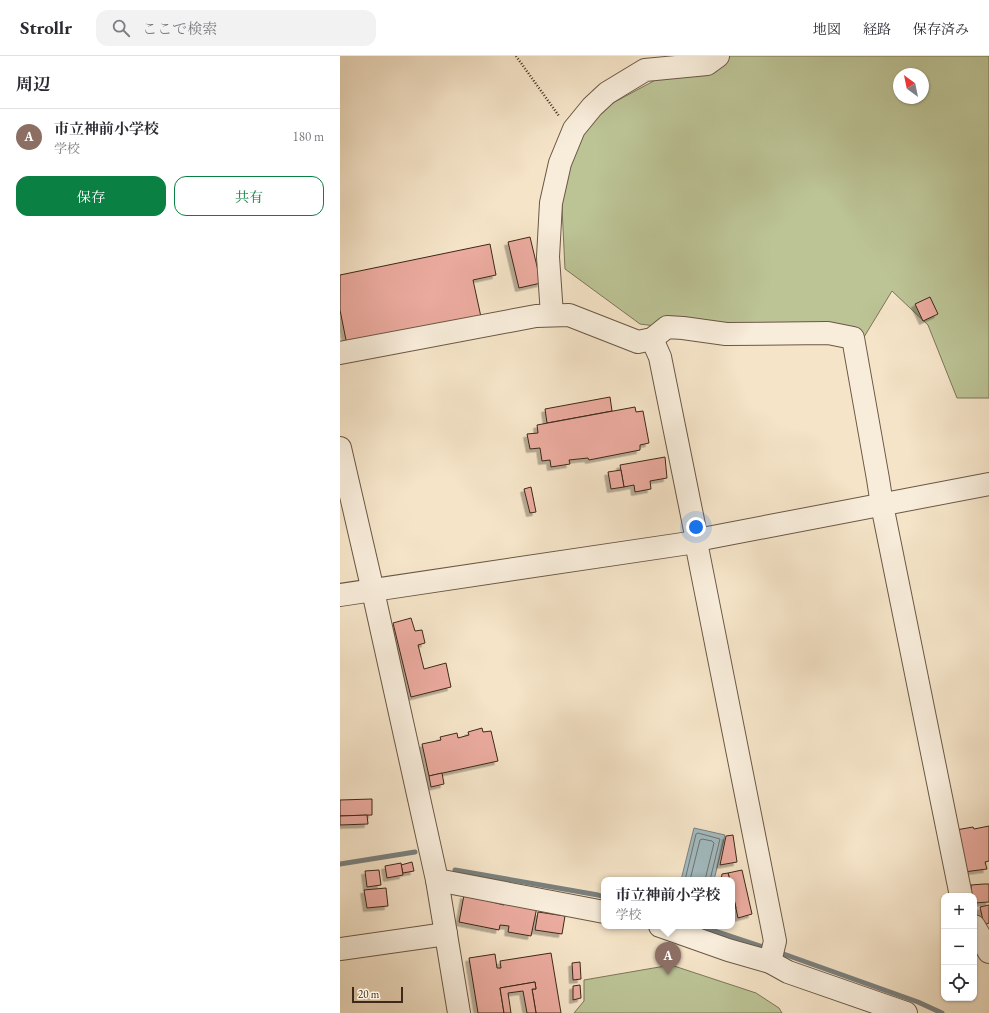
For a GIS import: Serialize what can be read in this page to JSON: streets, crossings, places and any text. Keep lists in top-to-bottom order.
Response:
{
  "scale_bar": "20 m",
  "north": "top left",
  "page": {
    "header": "Strollr",
    "search": "ここで検索",
    "nav": ["地図", "経路", "保存済み"],
    "heading": "周辺",
    "list": [
      {
        "mark": "A",
        "name": "市立神前小学校",
        "note": "学校",
        "value": "180 m"
      }
    ],
    "buttons": ["保存", "共有"],
    "popup": ["市立神前小学校", "学校"],
    "map_buttons": ["+", "−"],
    "pins": "A",
    "scale": "20 m"
  }
}
